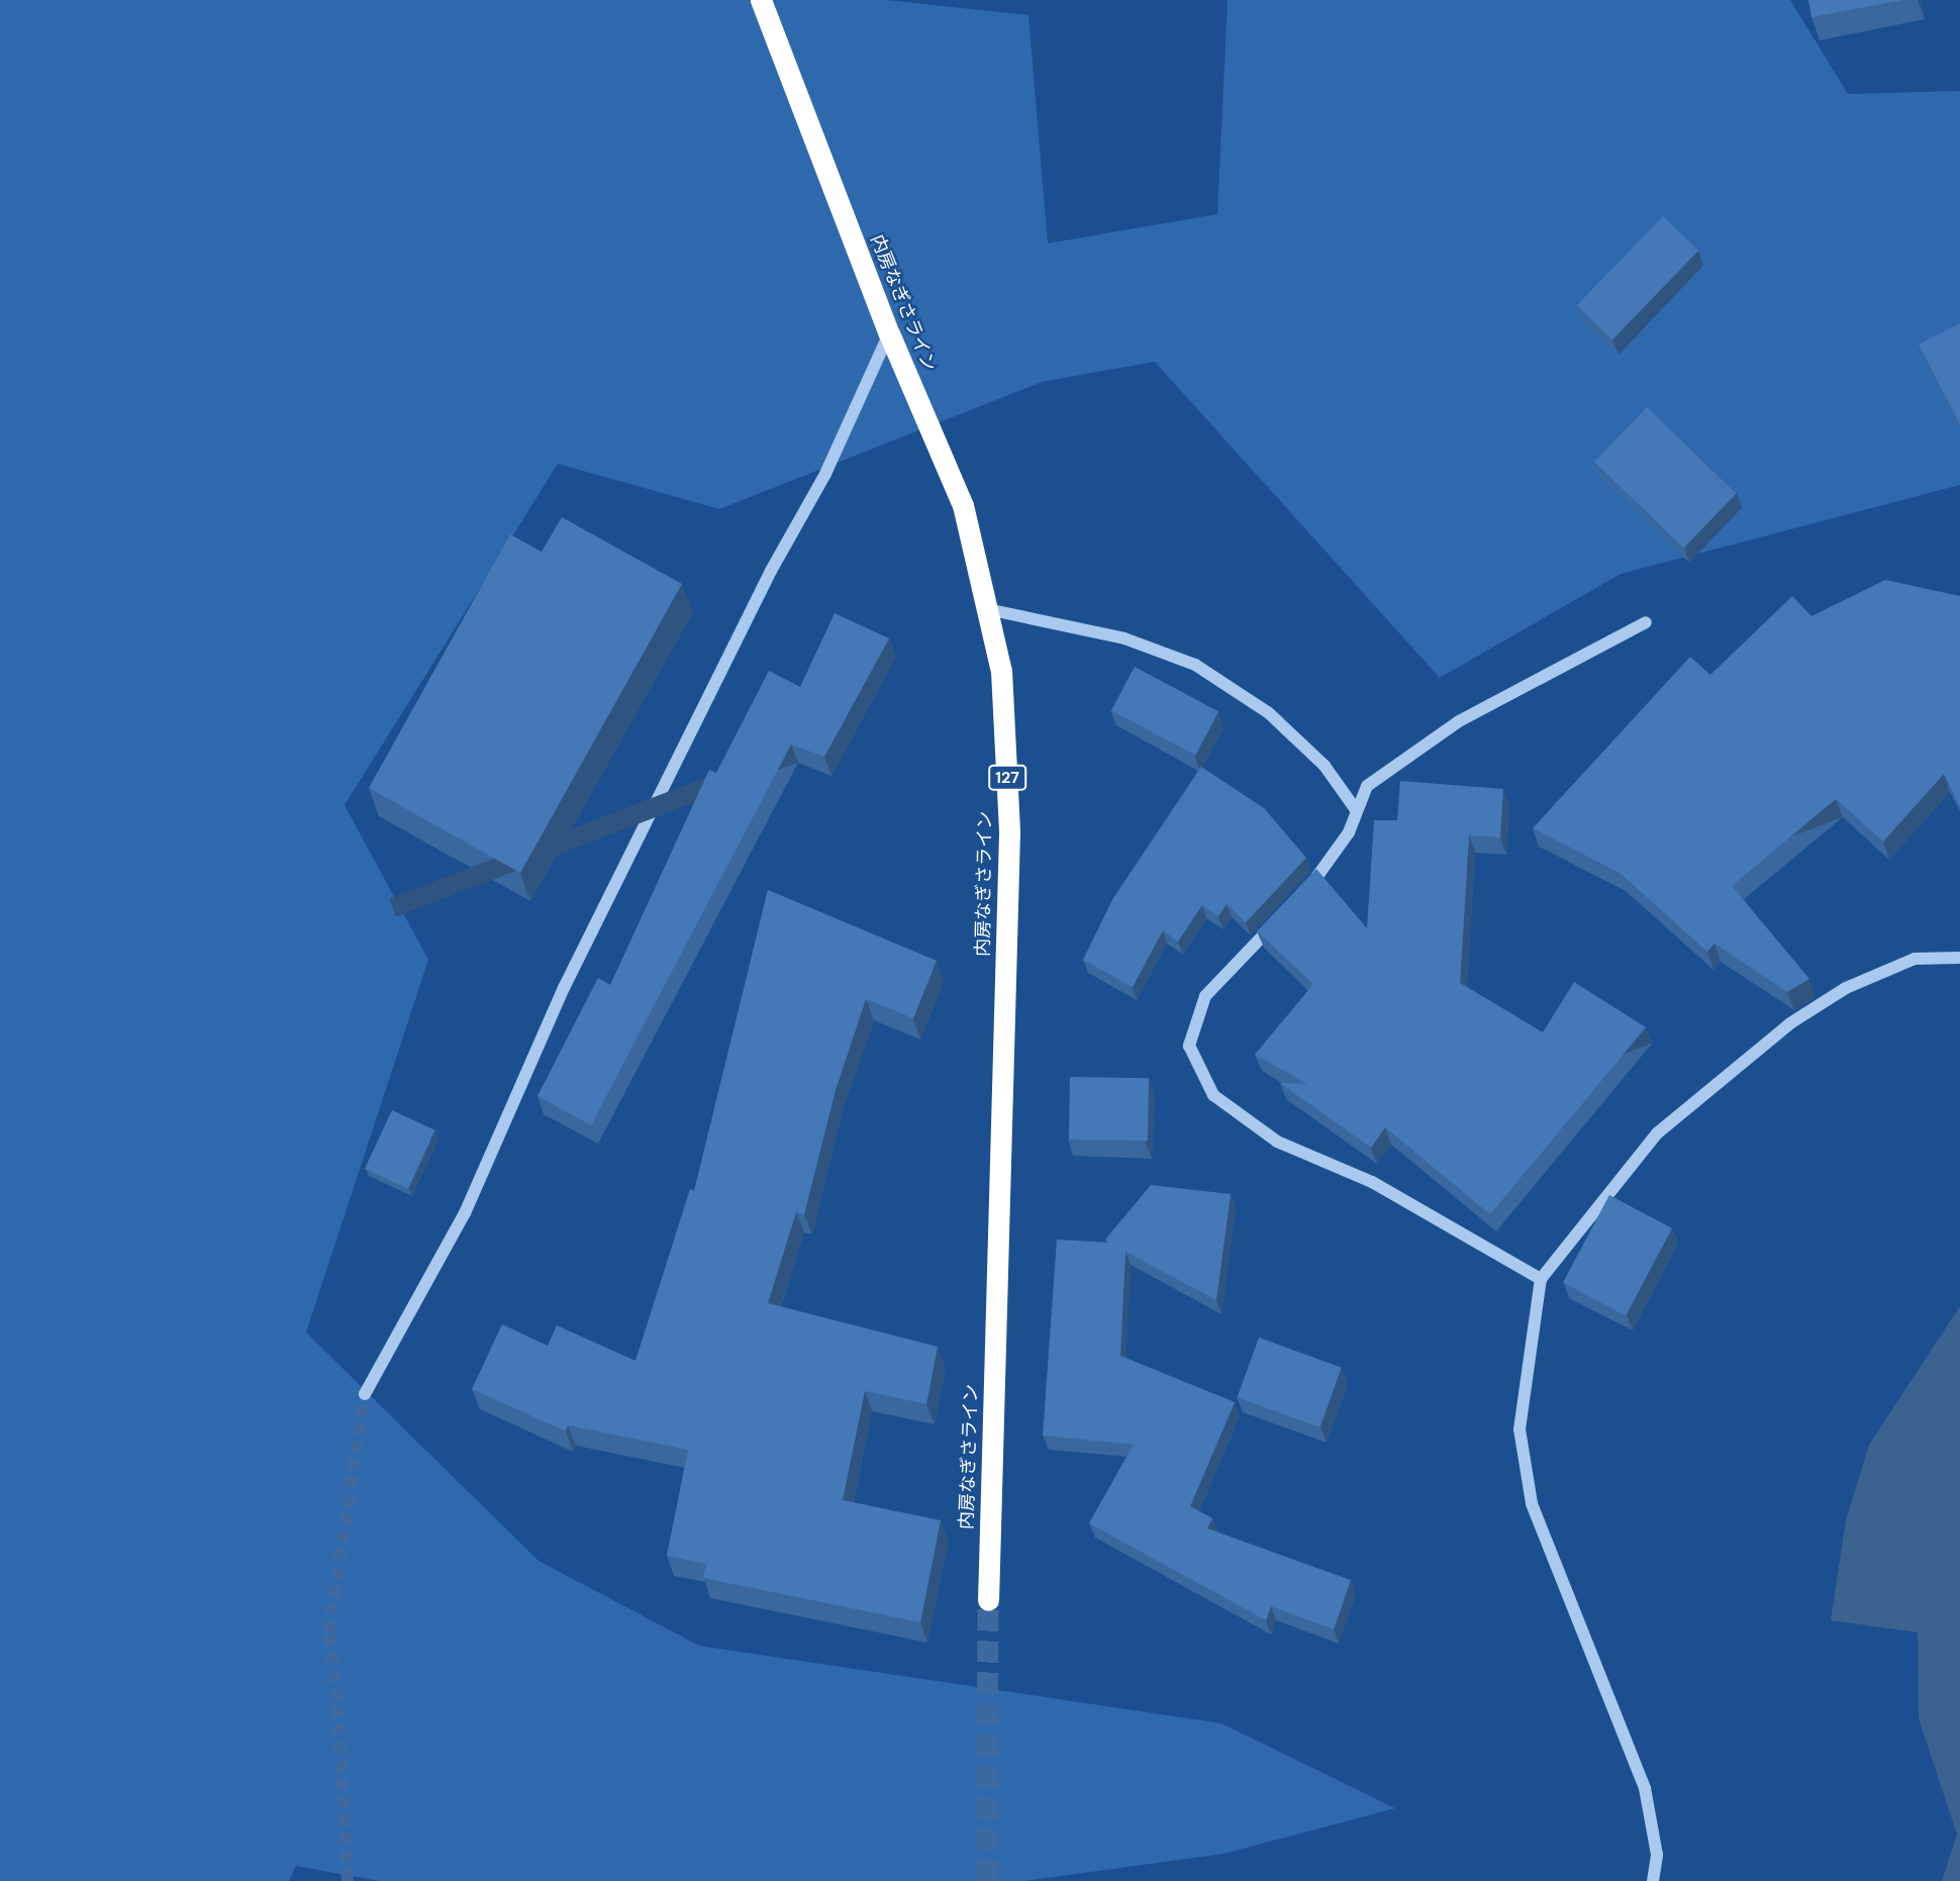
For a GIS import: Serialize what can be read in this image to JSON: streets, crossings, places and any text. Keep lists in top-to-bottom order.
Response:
{
  "streets": {
    "highway": ["内房なぎさライン", "127"]
  }
}
